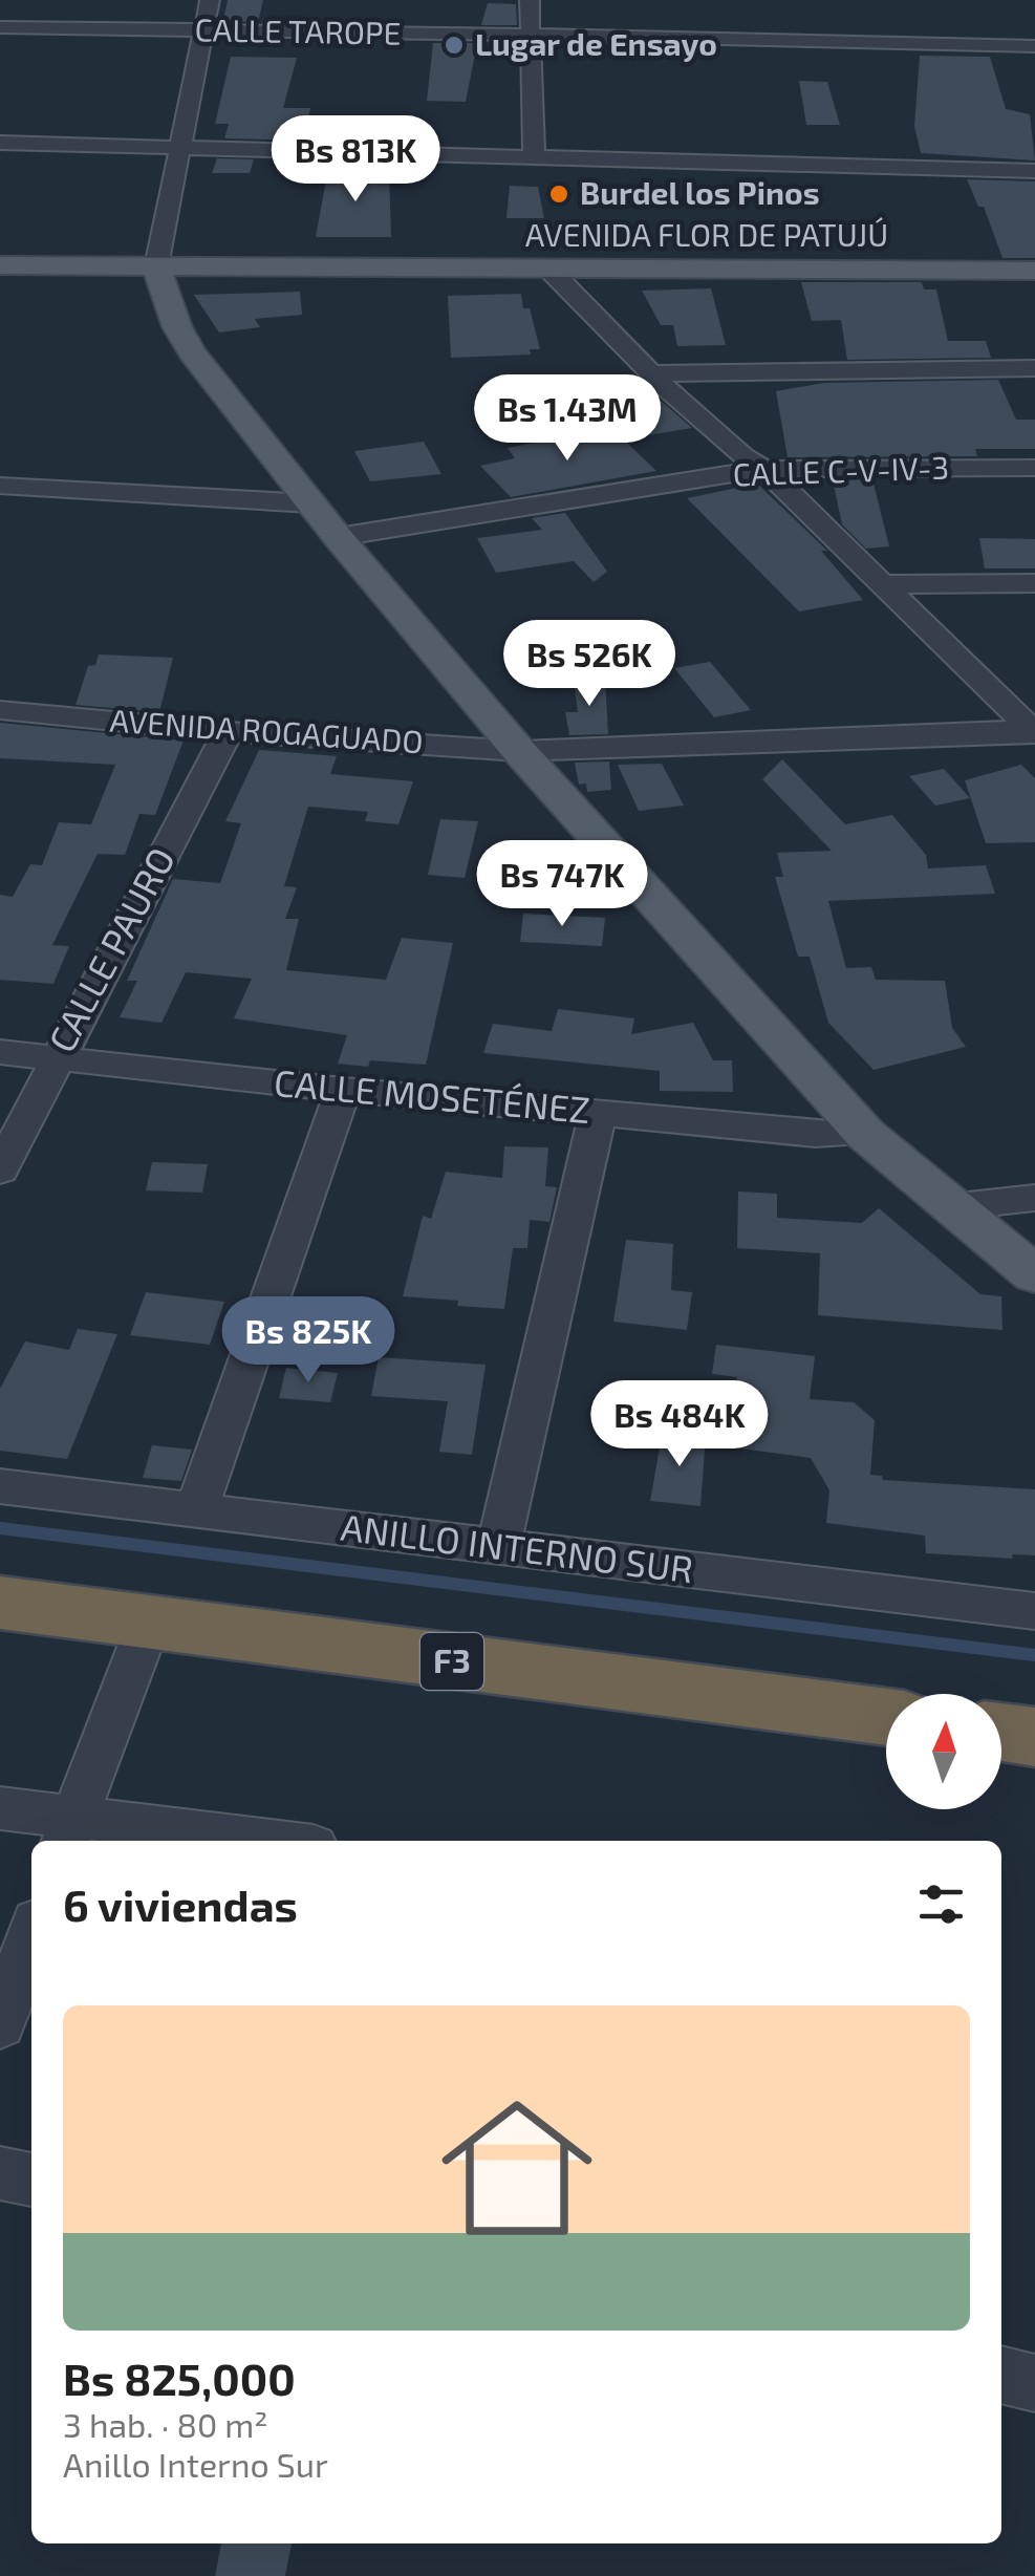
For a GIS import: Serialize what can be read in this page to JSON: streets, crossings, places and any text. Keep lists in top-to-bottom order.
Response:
{
  "streets": {
    "highway": ["F3"],
    "main road": ["AVENIDA FLOR DE PATUJÚ"],
    "street": [
      "CALLE TAROPE",
      "CALLE C-V-IV-3",
      "AVENIDA ROGAGUADO",
      "CALLE PAURO",
      "CALLE MOSETÉNEZ",
      "ANILLO INTERNO SUR"
    ]
  },
  "crossings": [
    ["AVENIDA ROGAGUADO", "CALLE PAURO"],
    ["CALLE PAURO", "CALLE MOSETÉNEZ"]
  ],
  "places": ["Lugar de Ensayo", "Burdel los Pinos"],
  "north": "top",
  "page": {
    "price": [
      "Bs 813K",
      "Bs 1.43M",
      "Bs 526K",
      "Bs 747K",
      "Bs 825K",
      "Bs 484K"
    ],
    "heading": "6 viviendas",
    "list": [
      {
        "name": "Bs 825,000",
        "note": "3 hab. · 80 m² · Anillo Interno Sur"
      }
    ]
  }
}
